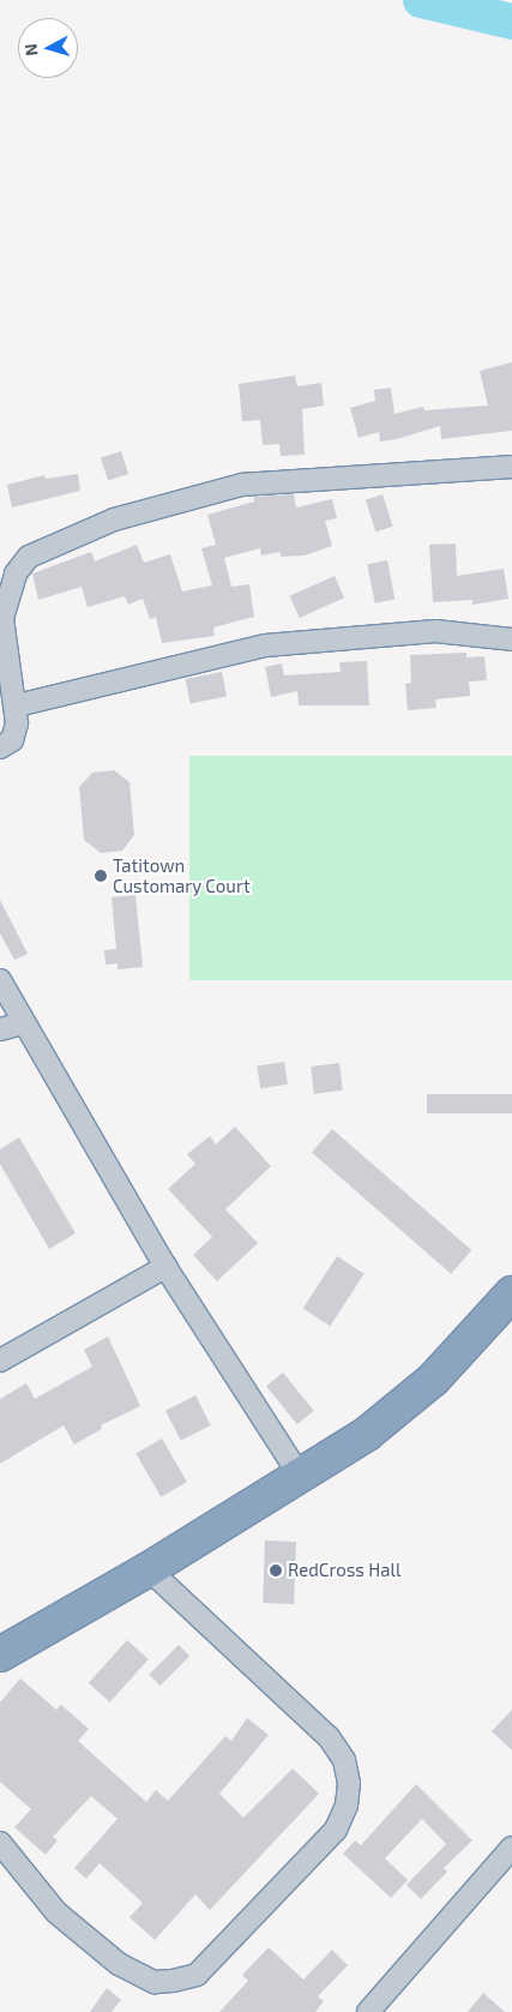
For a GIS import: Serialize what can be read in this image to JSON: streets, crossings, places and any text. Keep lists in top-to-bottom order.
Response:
{
  "places": ["Tatitown Customary Court", "RedCross Hall"],
  "north": "left"
}
